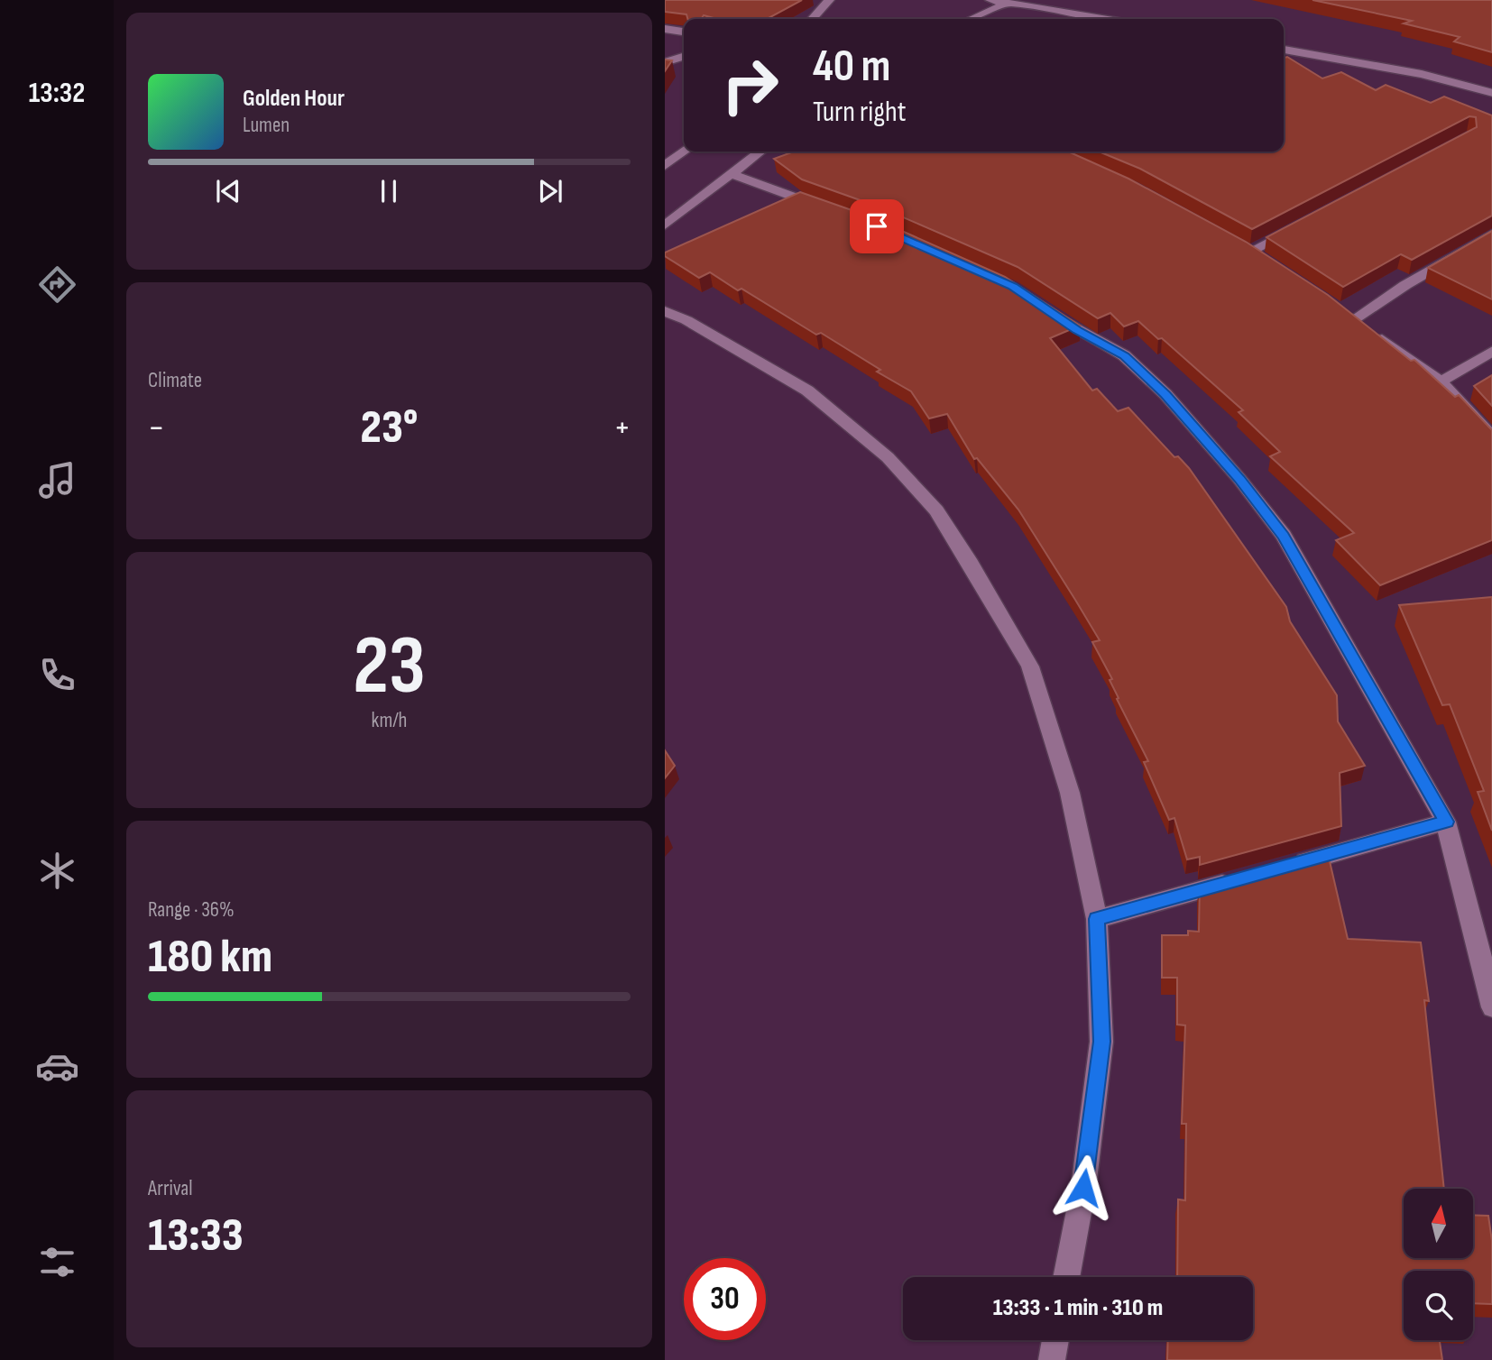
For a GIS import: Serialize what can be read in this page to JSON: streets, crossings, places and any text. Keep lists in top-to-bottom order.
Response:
{
  "north": "top",
  "page": {
    "tabs": "13:32",
    "turn": ["40 m", "Turn right"],
    "song": ["Golden Hour", "Lumen"],
    "tile": [
      "Climate",
      ["23", "km/h"],
      ["Range · 36%", "180 km"],
      ["Arrival", "13:33"]
    ],
    "heat": ["−", "23°", "+"],
    "limit": "30",
    "trip": "13:33 · 1 min · 310 m"
  }
}
